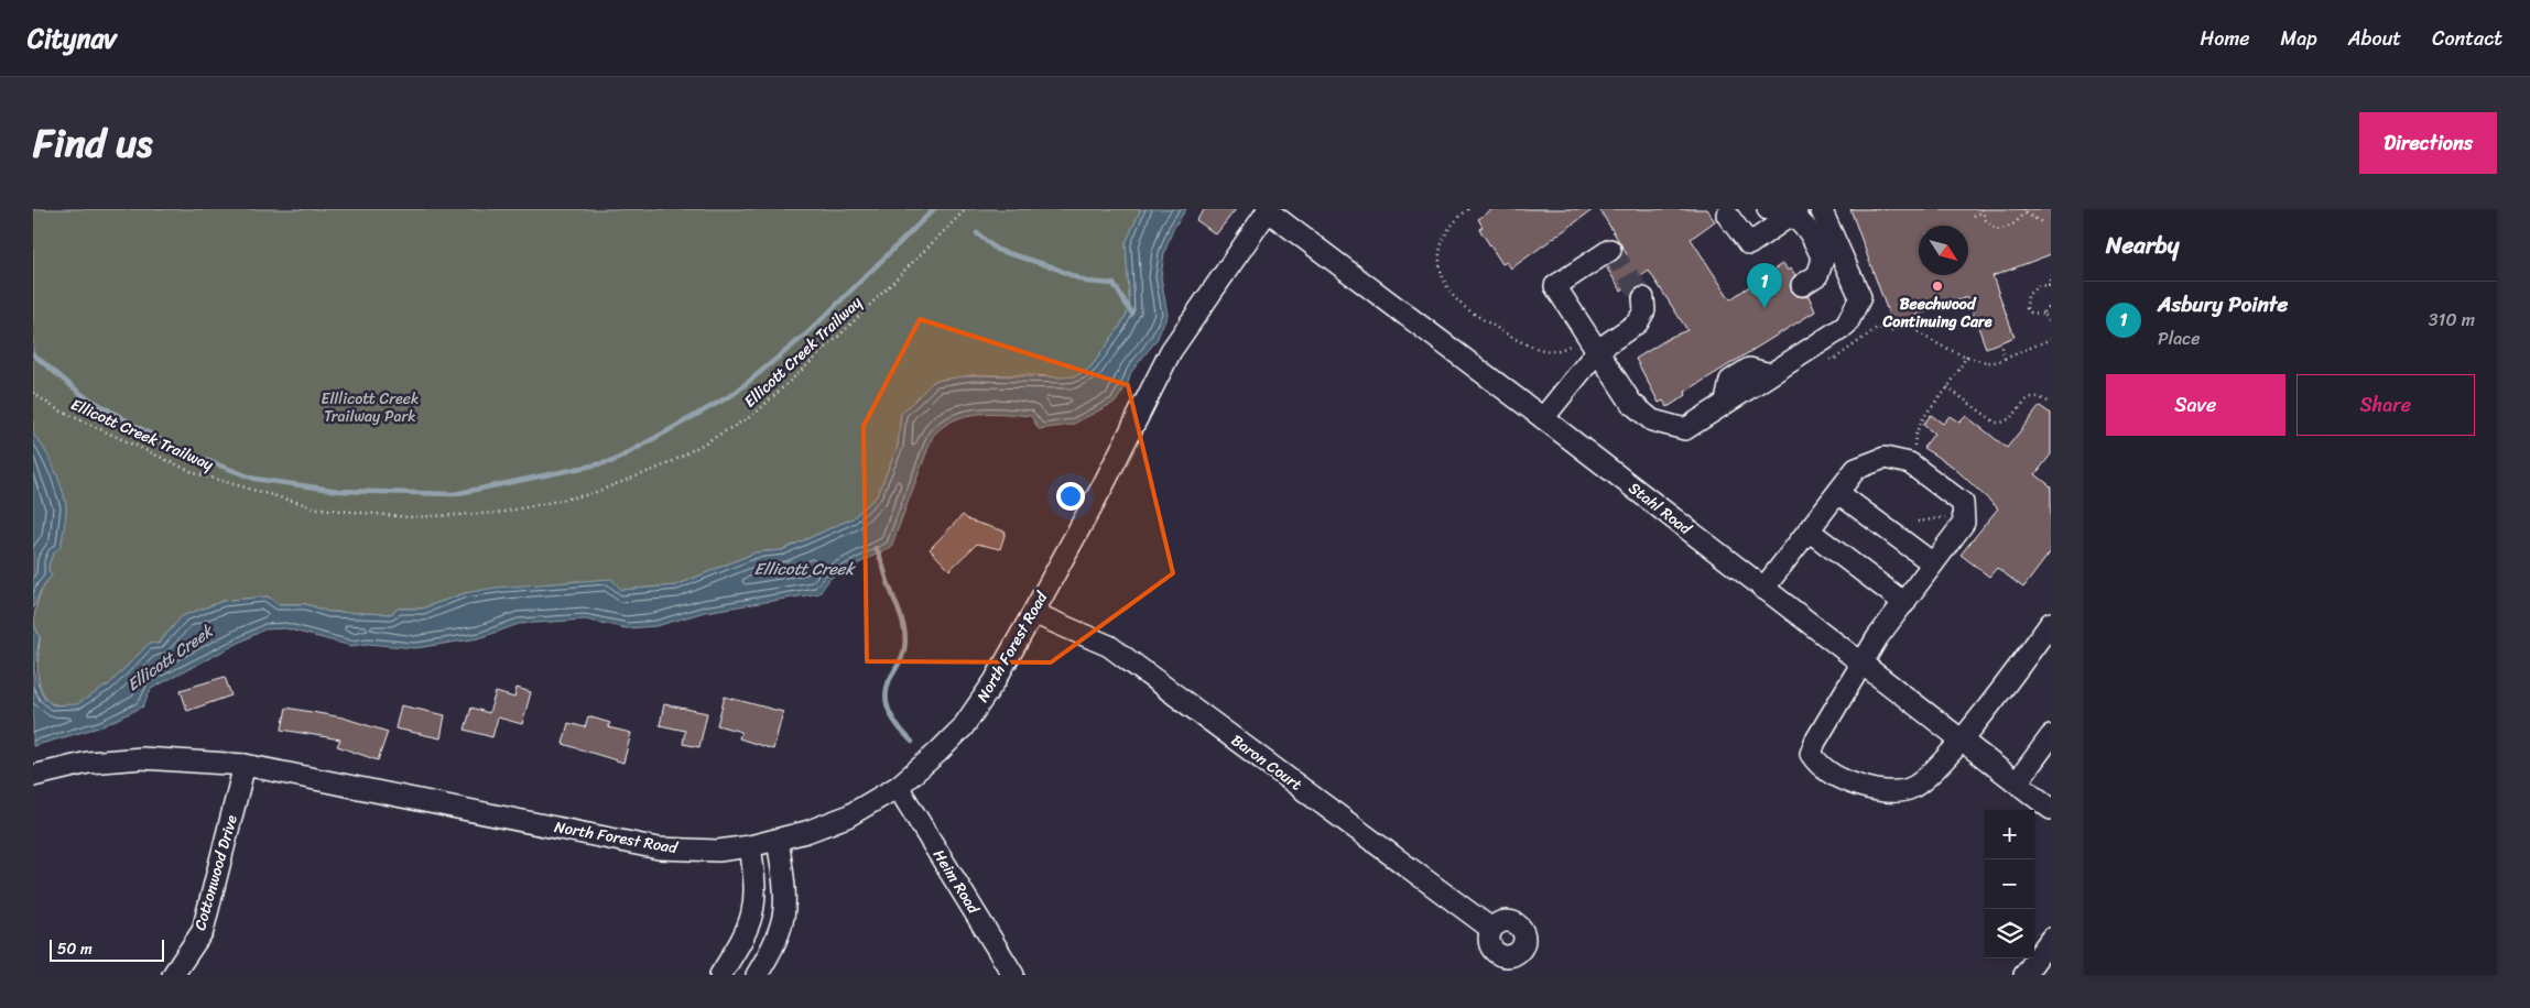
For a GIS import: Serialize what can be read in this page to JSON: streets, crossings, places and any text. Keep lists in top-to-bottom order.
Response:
{
  "streets": {
    "street": [
      "Stahl Road",
      "North Forest Road",
      "Baron Court",
      "Cottonwood Drive",
      "Heim Road"
    ],
    "path": ["Ellicott Creek Trailway"]
  },
  "crossings": [
    ["Stahl Road", "North Forest Road"],
    ["North Forest Road", "Baron Court"],
    ["North Forest Road", "Cottonwood Drive"],
    ["North Forest Road", "Heim Road"]
  ],
  "water": ["Ellicott Creek"],
  "parks": ["Elllicott Creek Trailway Park"],
  "places": ["Beechwood Continuing Care"],
  "scale_bar": "50 m",
  "north": "bottom right",
  "page": {
    "header": "Citynav",
    "nav": [
      "Home",
      "Map",
      "About",
      "Contact"
    ],
    "title": "Find us",
    "buttons": [
      "Directions",
      ["Save", "Share"]
    ],
    "heading": "Nearby",
    "pins": "1",
    "list": [
      {
        "mark": "1",
        "name": "Asbury Pointe",
        "note": "Place",
        "value": "310 m"
      }
    ],
    "map_buttons": ["+", "−"],
    "scale": "50 m"
  }
}
